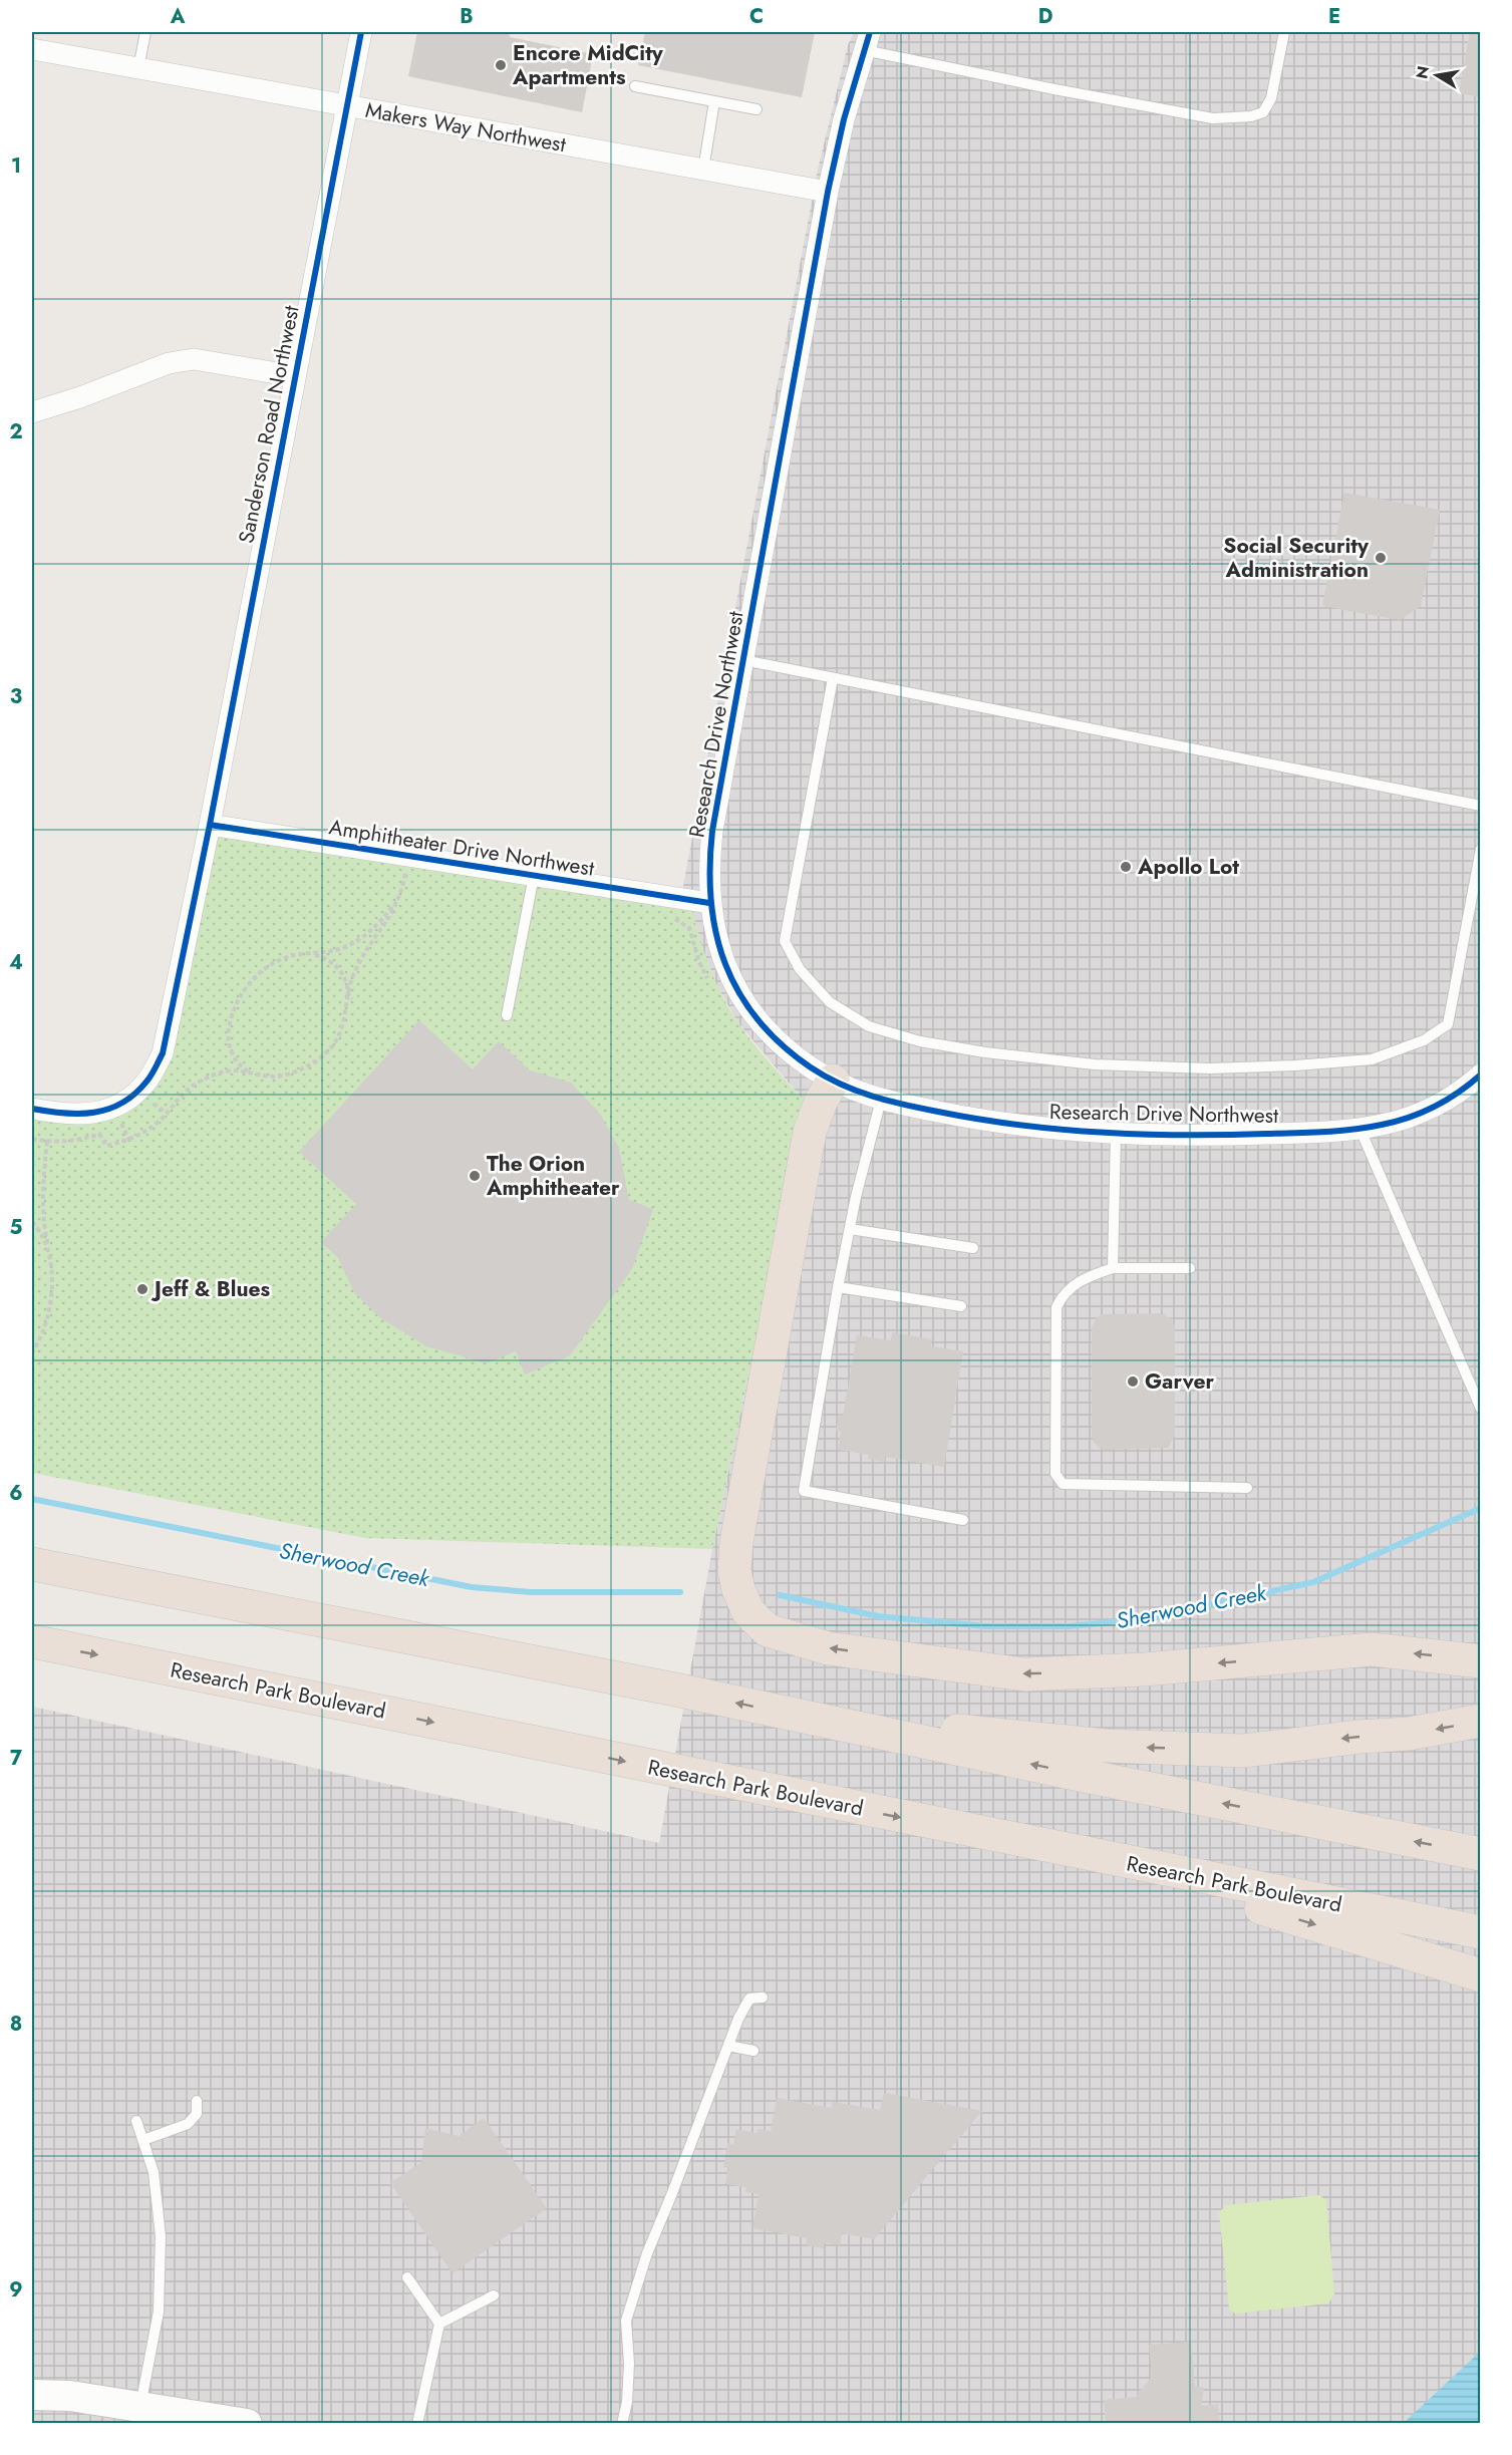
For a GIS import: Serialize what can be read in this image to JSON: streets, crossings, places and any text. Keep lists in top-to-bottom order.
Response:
{
  "streets": {
    "highway": ["Research Park Boulevard"],
    "street": [
      "Makers Way Northwest",
      "Sanderson Road Northwest",
      "Research Drive Northwest",
      "Amphitheater Drive Northwest"
    ]
  },
  "crossings": [
    ["Makers Way Northwest", "Sanderson Road Northwest"],
    ["Makers Way Northwest", "Research Drive Northwest"],
    ["Sanderson Road Northwest", "Amphitheater Drive Northwest"],
    ["Research Drive Northwest", "Amphitheater Drive Northwest"]
  ],
  "water": ["Sherwood Creek"],
  "places": [
    "Encore MidCity Apartments",
    "Social Security Administration",
    "Apollo Lot",
    "The Orion Amphitheater",
    "Jeff & Blues",
    "Garver"
  ],
  "north": "left",
  "grid": {
    "columns": [
      "A",
      "B",
      "C",
      "D",
      "E"
    ],
    "rows": [
      "1",
      "2",
      "3",
      "4",
      "5",
      "6",
      "7",
      "8",
      "9"
    ]
  }
}
